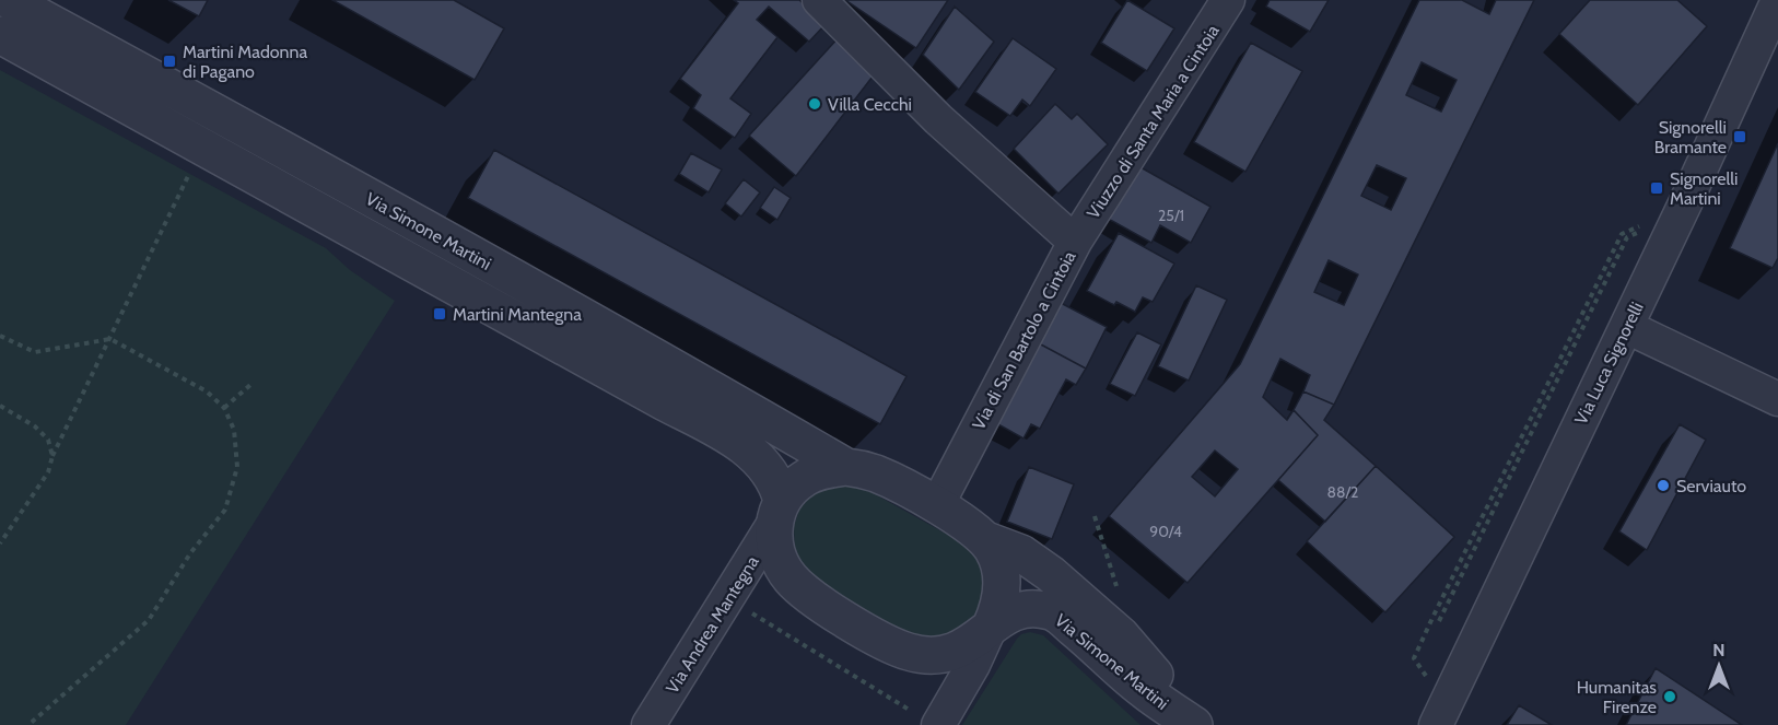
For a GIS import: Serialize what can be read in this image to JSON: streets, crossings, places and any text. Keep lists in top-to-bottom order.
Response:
{
  "streets": {
    "street": [
      "Viuzzo di Santa Maria a Cintoia",
      "Via Simone Martini",
      "Via di San Bartolo a Cintoia",
      "Via Luca Signorelli",
      "Via Andrea Mantegna"
    ]
  },
  "crossings": [
    ["Viuzzo di Santa Maria a Cintoia", "Via di San Bartolo a Cintoia"],
    ["Via Simone Martini", "Via di San Bartolo a Cintoia"],
    ["Via Simone Martini", "Via Andrea Mantegna"],
    ["Via di San Bartolo a Cintoia", "Via Andrea Mantegna"]
  ],
  "places": {
    "transit": [
      "Martini Madonna di Pagano",
      "Signorelli Bramante",
      "Signorelli Martini",
      "Martini Mantegna"
    ],
    "other": ["Villa Cecchi", "Serviauto", "Humanitas Firenze"]
  },
  "house_numbers": ["25/1", "88/2", "90/4"],
  "north": "top"
}
